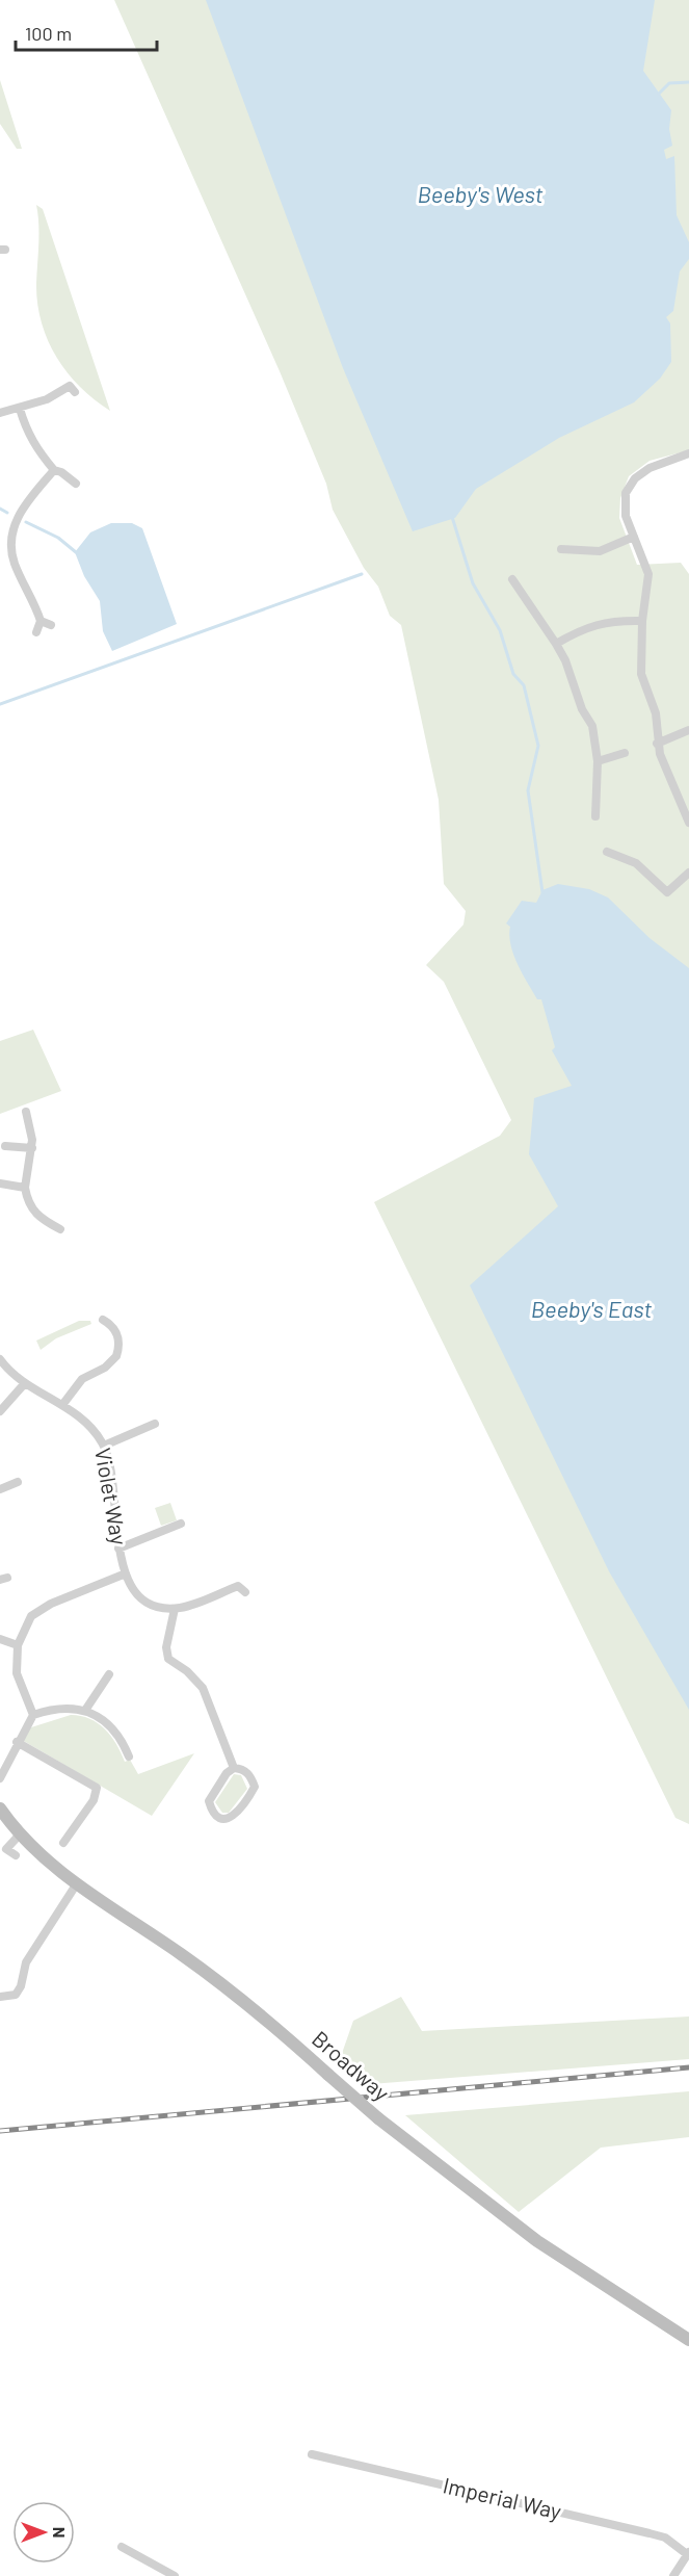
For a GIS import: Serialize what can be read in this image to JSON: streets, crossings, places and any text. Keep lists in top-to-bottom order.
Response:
{
  "streets": {
    "main road": ["Broadway"],
    "street": ["Violet Way", "Imperial Way"]
  },
  "water": ["Beeby's West", "Beeby's East"],
  "scale_bar": "100 m",
  "north": "right"
}
